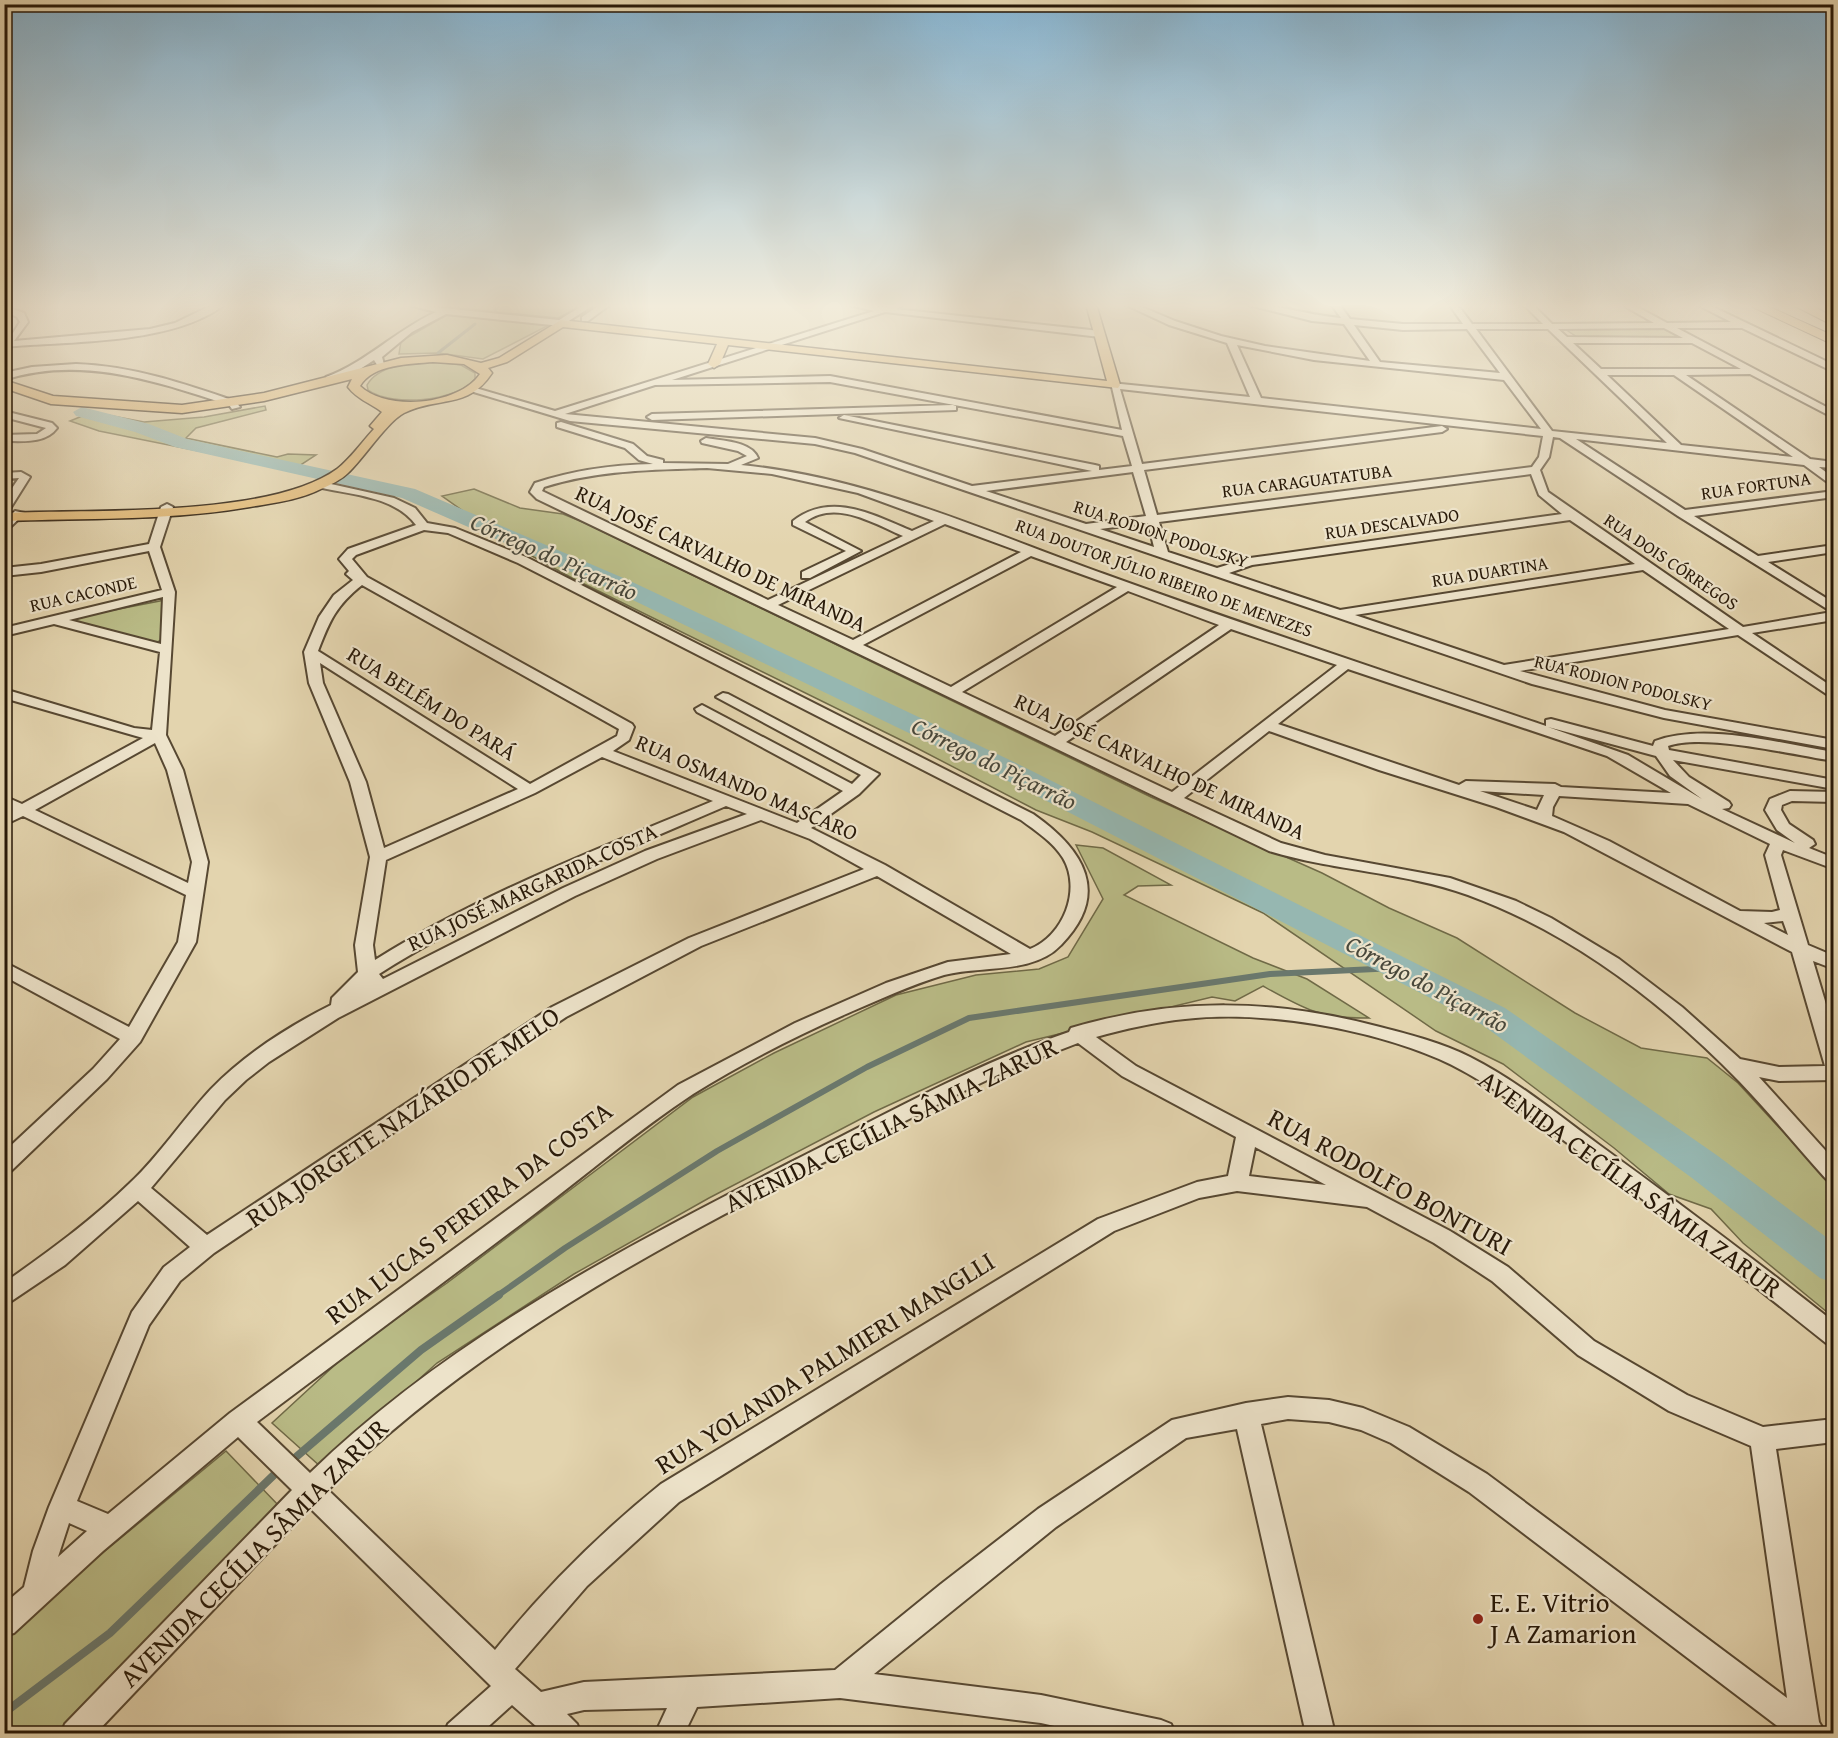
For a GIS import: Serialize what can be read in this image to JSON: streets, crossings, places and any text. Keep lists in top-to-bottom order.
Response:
{
  "streets": {
    "street": [
      "RUA CARAGUATATUBA",
      "RUA FORTUNA",
      "RUA DESCALVADO",
      "RUA RODION PODOLSKY",
      "RUA JOSÉ CARVALHO DE MIRANDA",
      "RUA DOIS CÓRREGOS",
      "RUA DUARTINA",
      "RUA DOUTOR JÚLIO RIBEIRO DE MENEZES",
      "RUA CACONDE",
      "RUA BELÉM DO PARÁ",
      "RUA OSMANDO MASCARO",
      "RUA JOSÉ MARGARIDA COSTA",
      "RUA JORGETE NAZÁRIO DE MELO",
      "AVENIDA CECÍLIA SÂMIA ZARUR",
      "RUA RODOLFO BONTURI",
      "RUA LUCAS PEREIRA DA COSTA",
      "RUA YOLANDA PALMIERI MANGLLI"
    ]
  },
  "crossings": [
    ["RUA CARAGUATATUBA", "RUA RODION PODOLSKY"],
    ["RUA CARAGUATATUBA", "RUA DOIS CÓRREGOS"],
    ["RUA DESCALVADO", "RUA RODION PODOLSKY"],
    ["RUA DESCALVADO", "RUA DOIS CÓRREGOS"],
    ["RUA RODION PODOLSKY", "RUA DUARTINA"],
    ["RUA JOSÉ CARVALHO DE MIRANDA", "RUA DOUTOR JÚLIO RIBEIRO DE MENEZES"],
    ["RUA DOIS CÓRREGOS", "RUA DUARTINA"],
    ["RUA OSMANDO MASCARO", "RUA JOSÉ MARGARIDA COSTA"],
    ["RUA OSMANDO MASCARO", "RUA JORGETE NAZÁRIO DE MELO"],
    ["RUA OSMANDO MASCARO", "RUA LUCAS PEREIRA DA COSTA"],
    ["RUA JORGETE NAZÁRIO DE MELO", "RUA LUCAS PEREIRA DA COSTA"],
    ["AVENIDA CECÍLIA SÂMIA ZARUR", "RUA RODOLFO BONTURI"],
    ["RUA RODOLFO BONTURI", "RUA YOLANDA PALMIERI MANGLLI"]
  ],
  "water": ["Córrego do Piçarrão"],
  "places": ["E. E. Vitrio J A Zamarion"]
}
